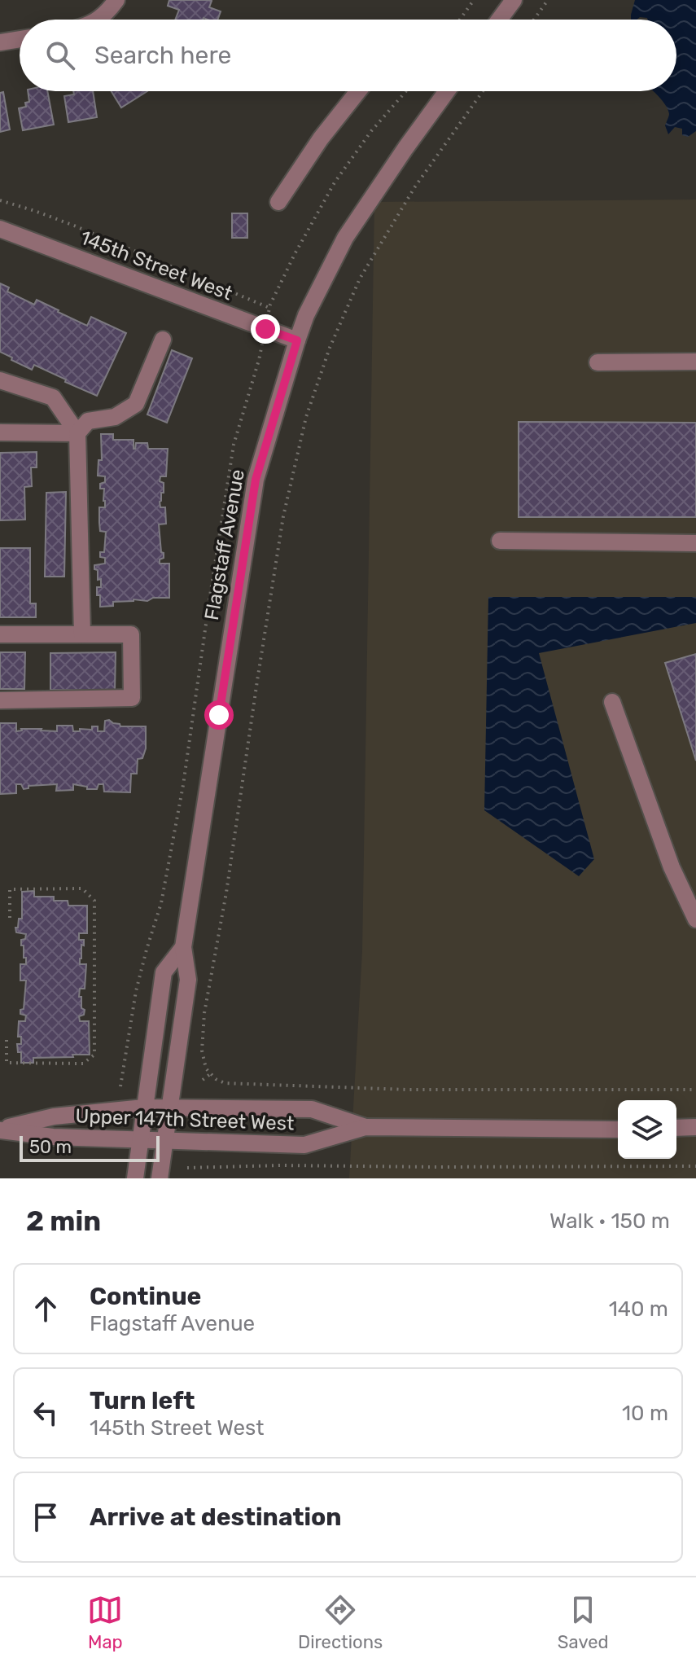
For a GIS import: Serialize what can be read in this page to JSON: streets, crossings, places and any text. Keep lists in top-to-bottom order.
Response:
{
  "streets": {
    "street": ["145th Street West", "Flagstaff Avenue", "Upper 147th Street West"]
  },
  "crossings": [
    ["145th Street West", "Flagstaff Avenue"],
    ["Flagstaff Avenue", "Upper 147th Street West"]
  ],
  "scale_bar": "50 m",
  "page": {
    "search": "Search here",
    "scale": "50 m",
    "heading": ["2 min", "Walk · 150 m"],
    "list": [
      ["Continue", "Flagstaff Avenue", "140 m"],
      ["Turn left", "145th Street West", "10 m"],
      "Arrive at destination"
    ],
    "nav": ["Map", "Directions", "Saved"]
  }
}
